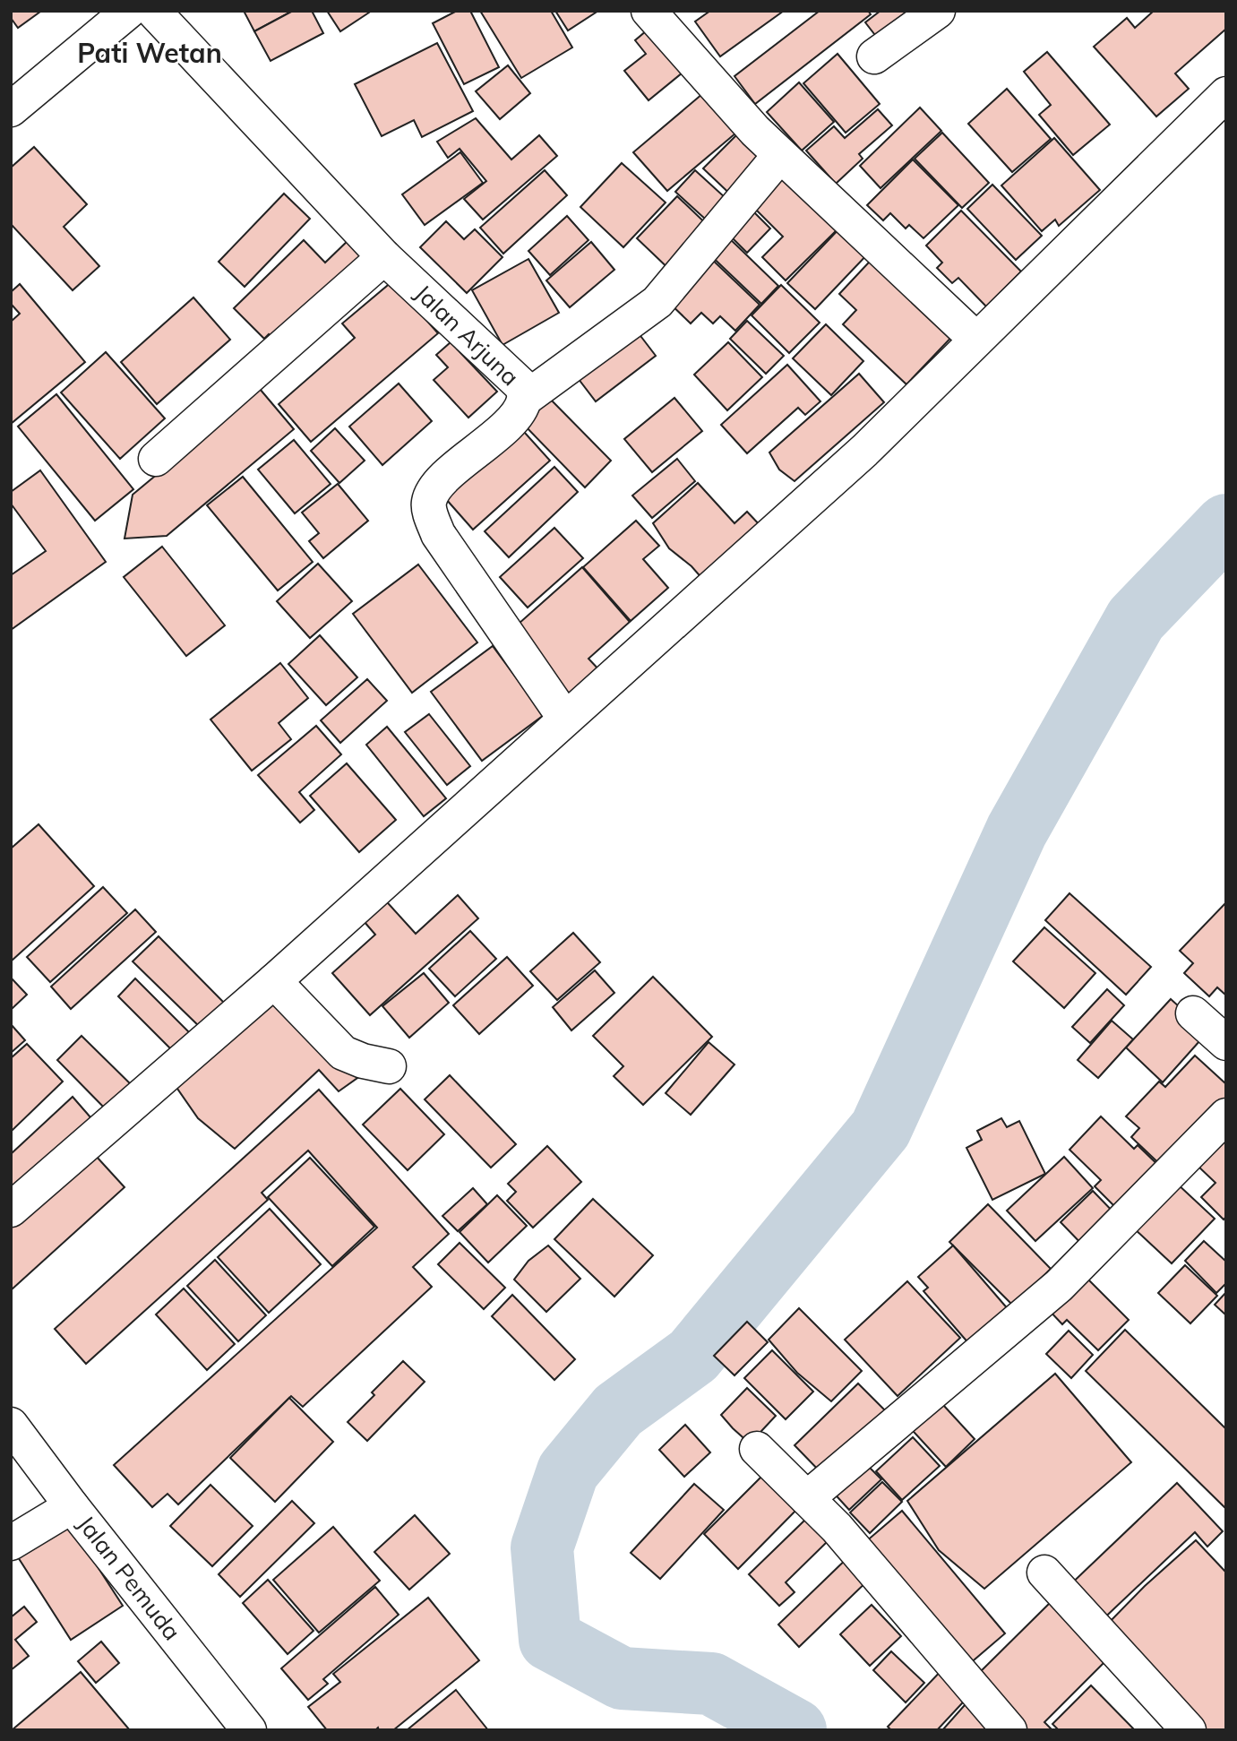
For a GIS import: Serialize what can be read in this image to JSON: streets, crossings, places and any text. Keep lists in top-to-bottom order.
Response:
{
  "streets": {
    "street": ["Jalan Arjuna", "Jalan Pemuda"]
  },
  "districts": ["Pati Wetan"]
}
